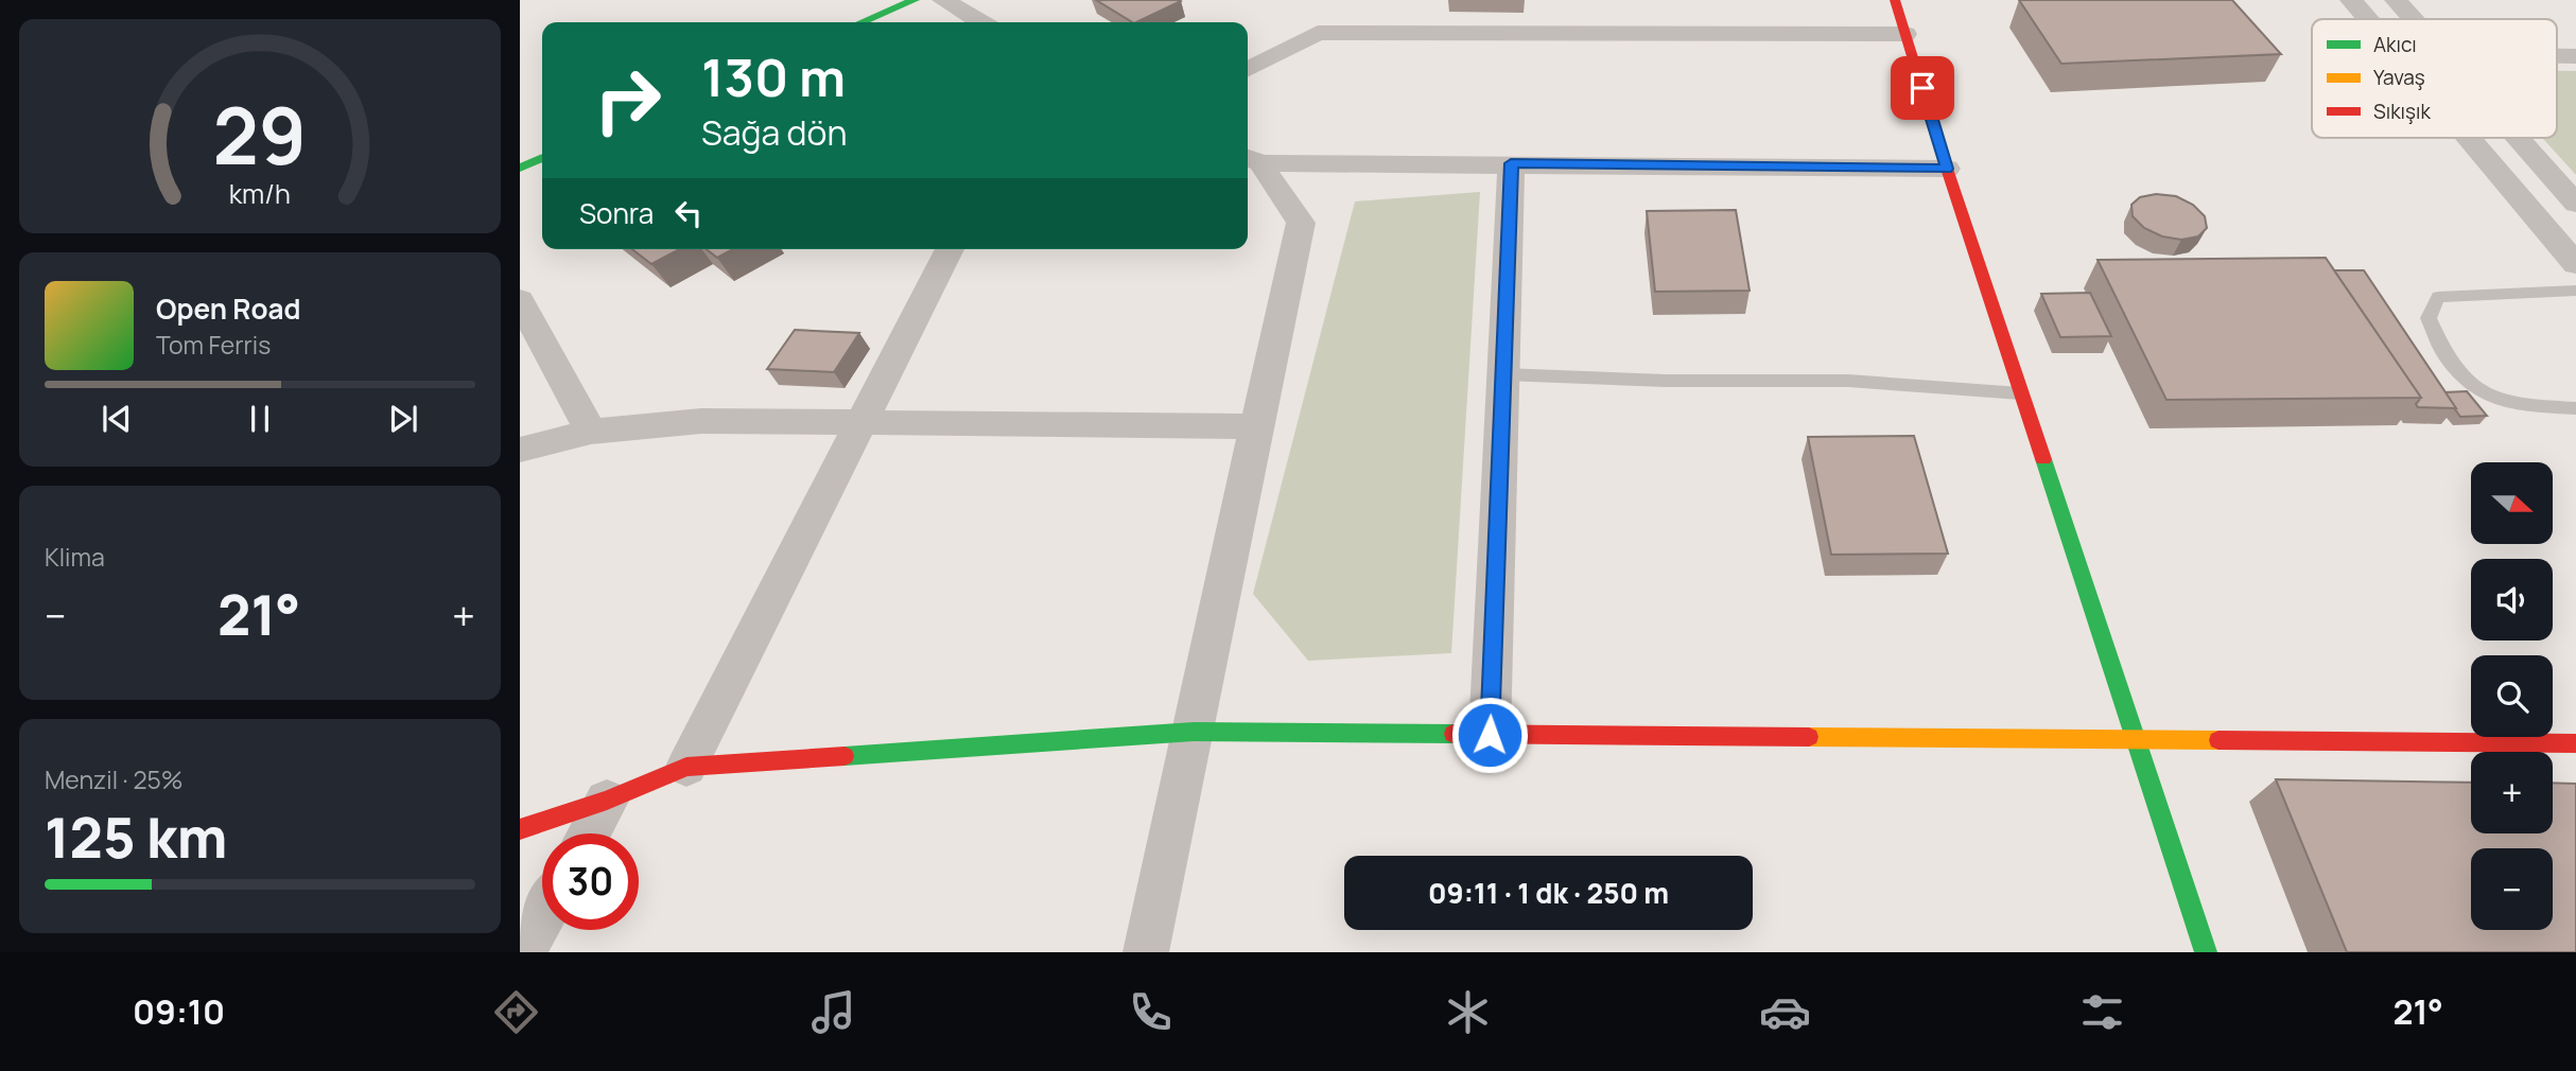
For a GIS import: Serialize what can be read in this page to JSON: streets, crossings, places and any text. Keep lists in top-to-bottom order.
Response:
{
  "legend": ["Akıcı", "Yavaş", "Sıkışık"],
  "north": "right",
  "page": {
    "turn": ["130 m", "Sağa dön"],
    "then": "Sonra",
    "song": ["Open Road", "Tom Ferris"],
    "map_buttons": ["+", "−"],
    "tile": [
      "Klima",
      ["Menzil · 25%", "125 km"]
    ],
    "heat": ["−", "21°", "+"],
    "limit": "30",
    "trip": "09:11 · 1 dk · 250 m",
    "tabs": ["09:10", "21°"],
    "gauge": ["29", "km/h"]
  }
}
